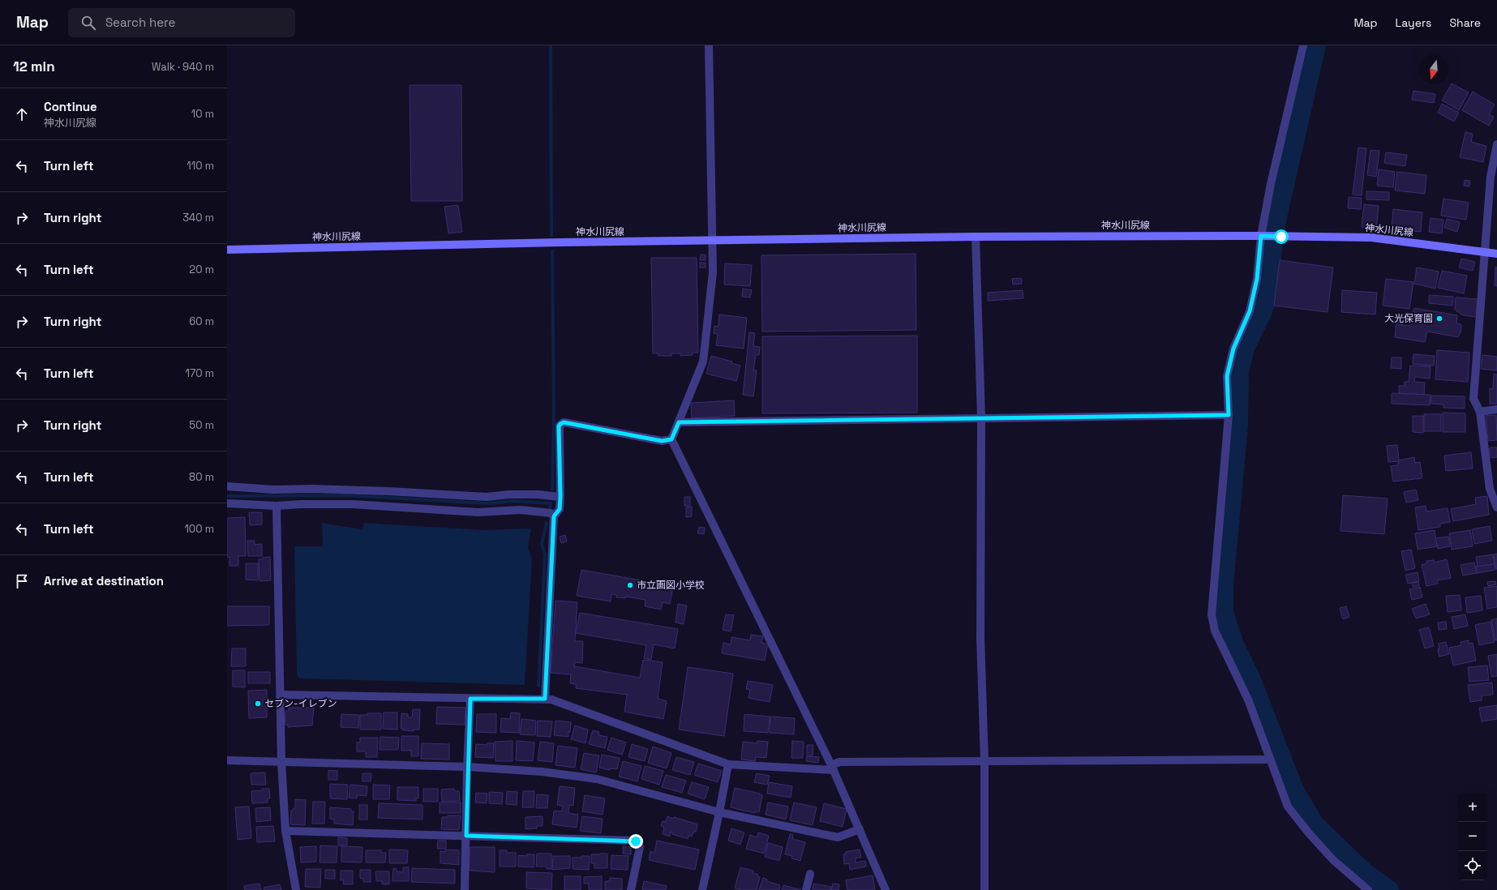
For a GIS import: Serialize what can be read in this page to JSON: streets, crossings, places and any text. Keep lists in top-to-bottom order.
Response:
{
  "streets": {
    "main road": ["神水川尻線"]
  },
  "places": ["大光保育園", "市立画図小学校", "セブン-イレブン"],
  "north": "bottom",
  "page": {
    "header": "Map",
    "search": "Search here",
    "nav": ["Map", "Layers", "Share"],
    "heading": ["12 min", "Walk · 940 m"],
    "list": [
      ["Continue", "神水川尻線", "10 m"],
      ["Turn left", "110 m"],
      ["Turn right", "340 m"],
      ["Turn left", "20 m"],
      ["Turn right", "60 m"],
      ["Turn left", "170 m"],
      ["Turn right", "50 m"],
      ["Turn left", "80 m"],
      ["Turn left", "100 m"],
      "Arrive at destination"
    ],
    "map_buttons": ["+", "−"]
  }
}
